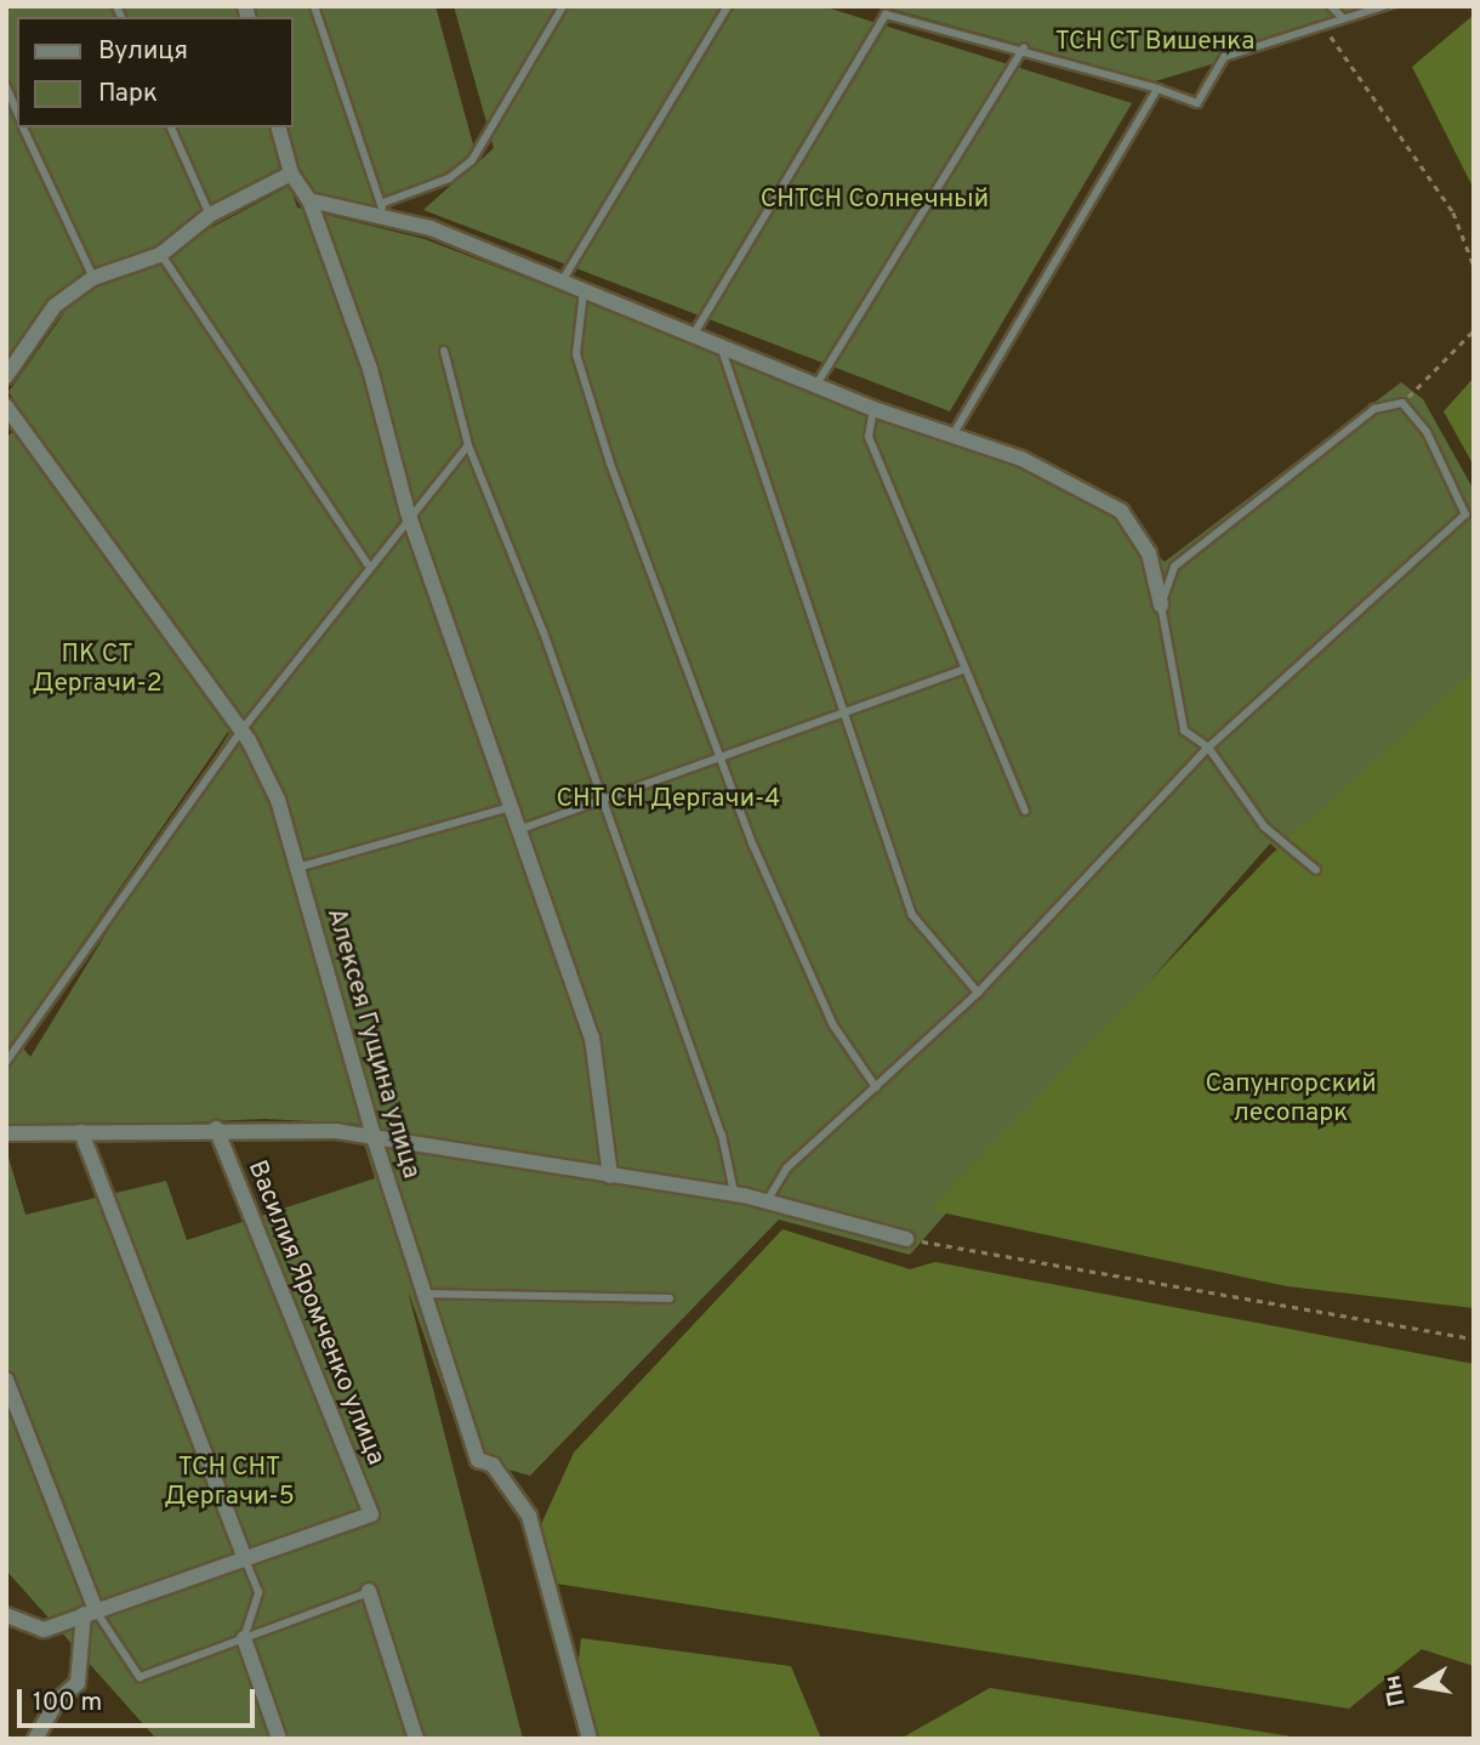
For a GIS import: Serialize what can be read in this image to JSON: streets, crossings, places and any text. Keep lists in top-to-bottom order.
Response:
{
  "streets": {
    "street": ["Алексея Гущина улица", "Василия Яромченко улица"]
  },
  "parks": [
    "ТСН СТ Вишенка",
    "СНТСН Солнечный",
    "ПК СТ Дергачи-2",
    "СНТ СН Дергачи-4",
    "Сапунгорский лесопарк",
    "ТСН СНТ Дергачи-5"
  ],
  "legend": ["Вулиця", "Парк"],
  "scale_bar": "100 m",
  "north": "left"
}
